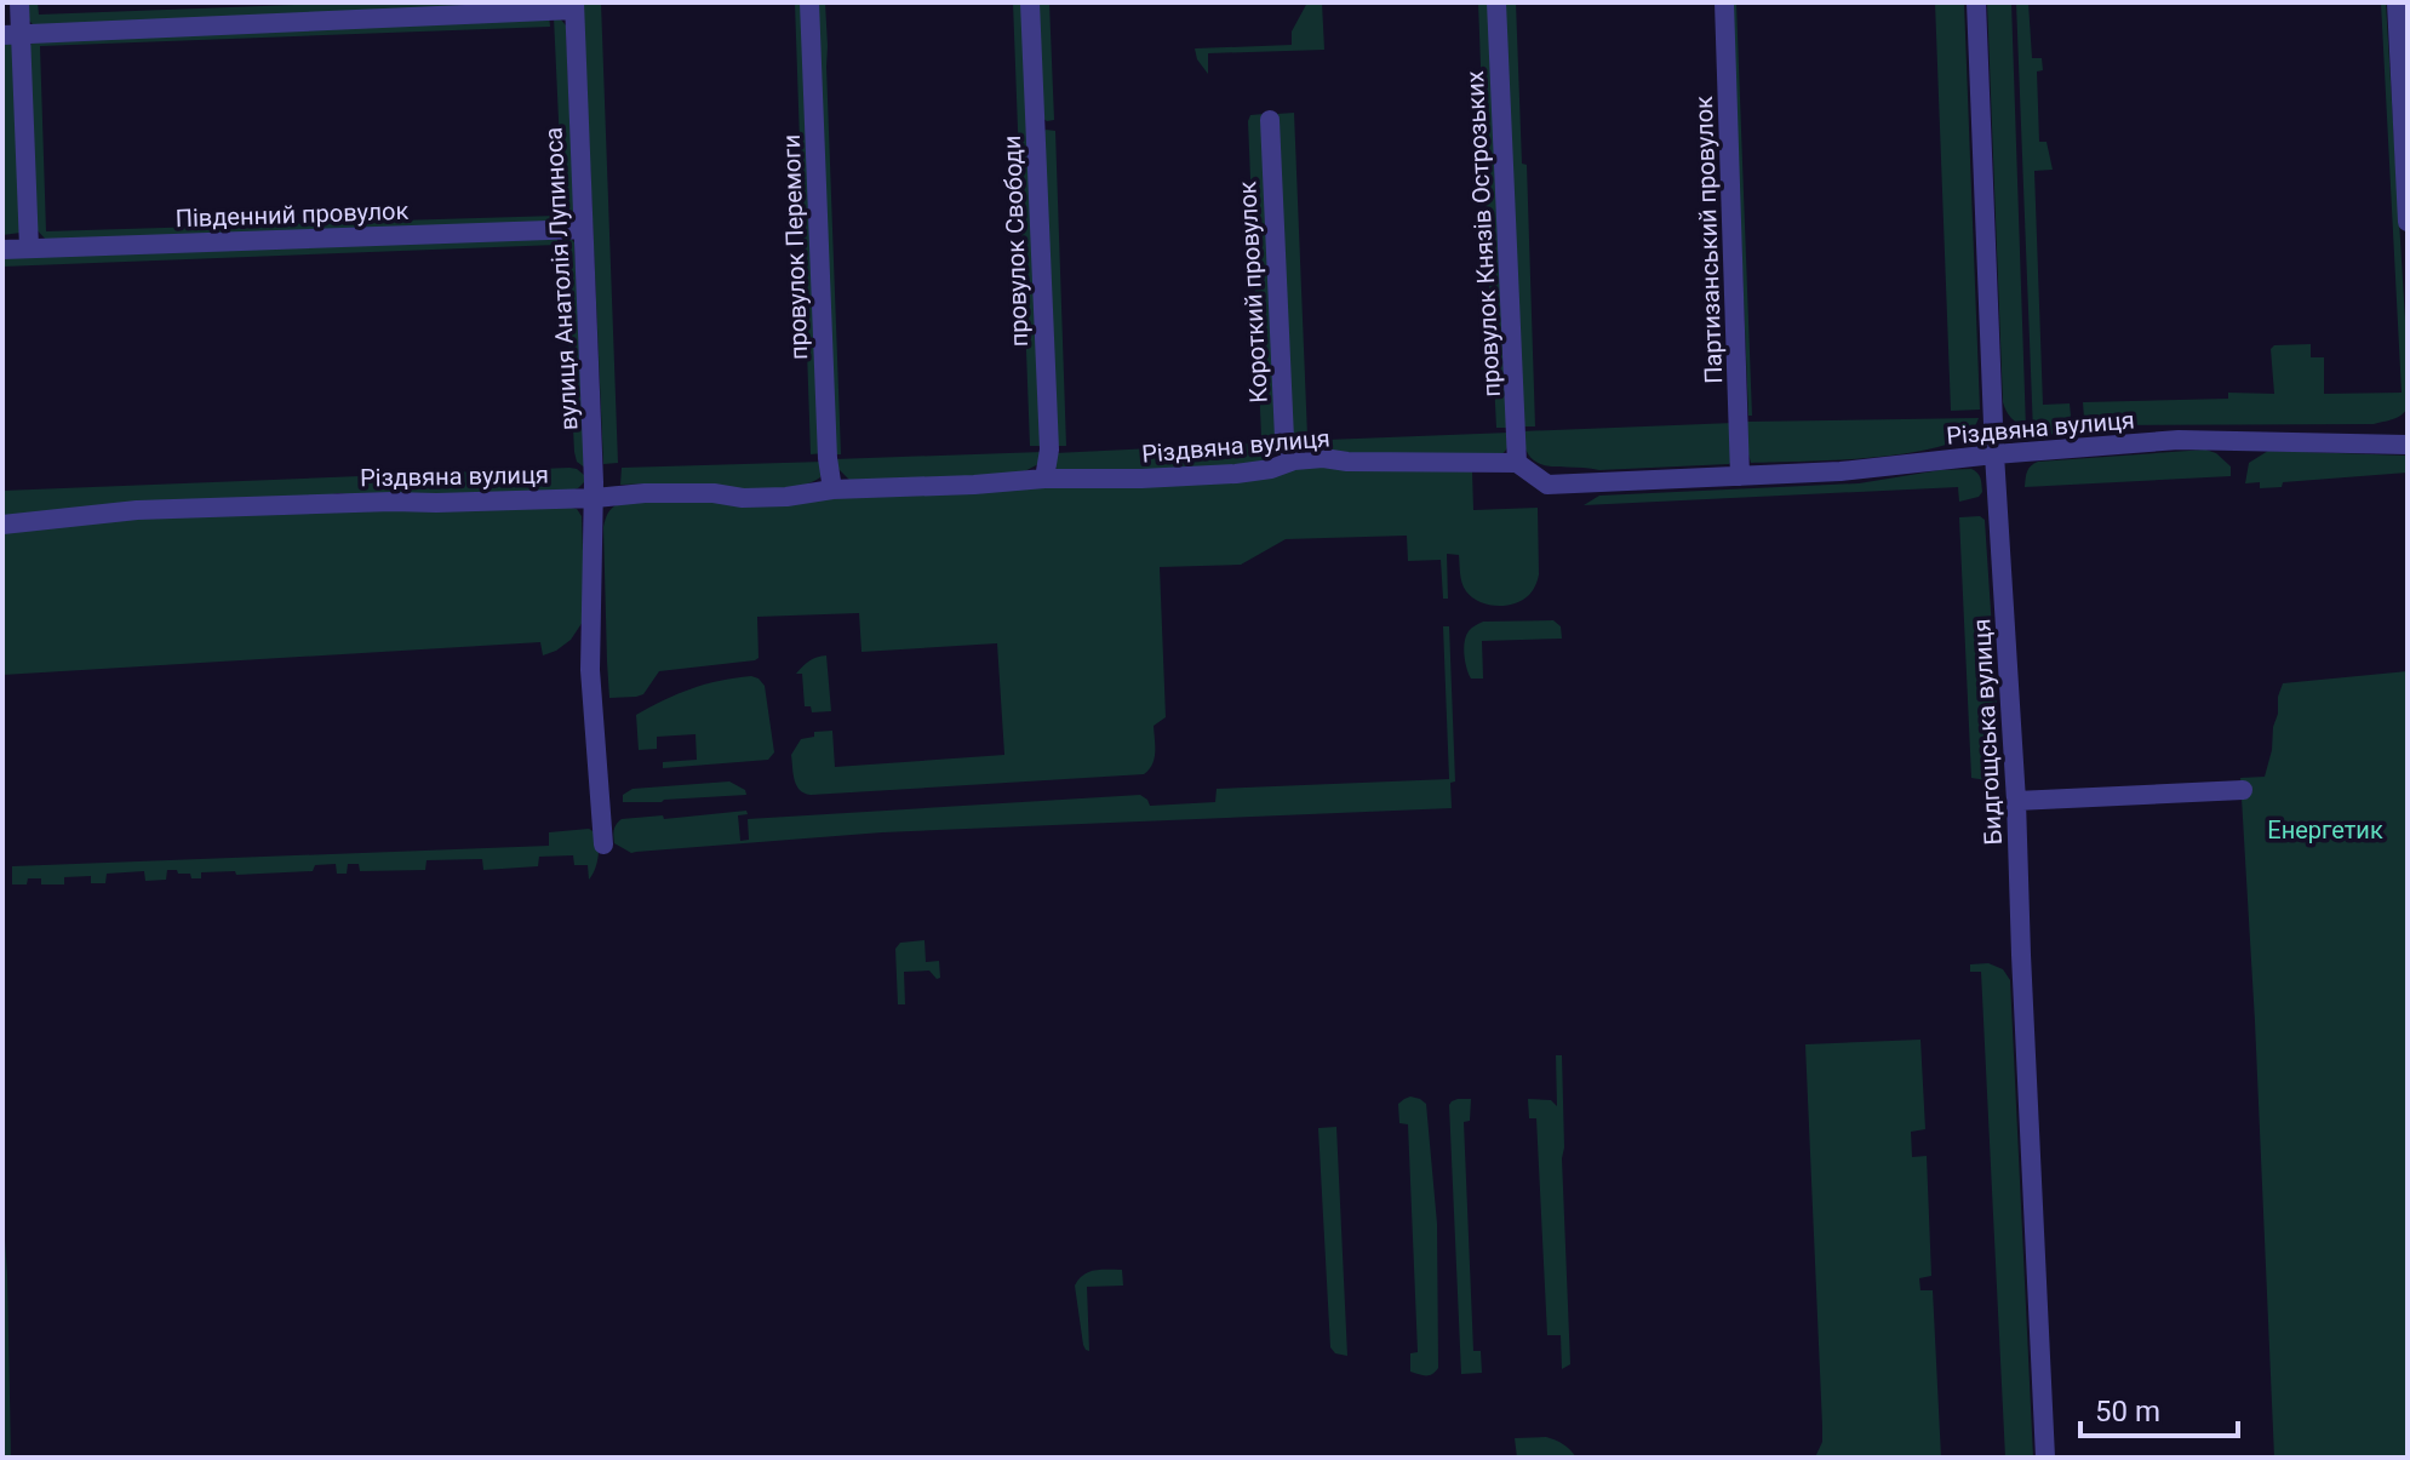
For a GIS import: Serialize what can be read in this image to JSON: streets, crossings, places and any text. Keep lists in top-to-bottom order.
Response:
{
  "streets": {
    "street": [
      "Південний провулок",
      "провулок Князів Острозьких",
      "Партизанський провулок",
      "провулок Свободи",
      "провулок Перемоги",
      "вулиця Анатолія Лупиноса",
      "Короткий провулок",
      "Різдвяна вулиця",
      "Бидгощська вулиця"
    ]
  },
  "crossings": [
    ["Південний провулок", "вулиця Анатолія Лупиноса"],
    ["провулок Князів Острозьких", "Різдвяна вулиця"],
    ["Партизанський провулок", "Різдвяна вулиця"],
    ["провулок Свободи", "Різдвяна вулиця"],
    ["провулок Перемоги", "Різдвяна вулиця"],
    ["вулиця Анатолія Лупиноса", "Різдвяна вулиця"],
    ["Короткий провулок", "Різдвяна вулиця"],
    ["Різдвяна вулиця", "Бидгощська вулиця"]
  ],
  "parks": ["Енергетик"],
  "scale_bar": "50 m"
}
